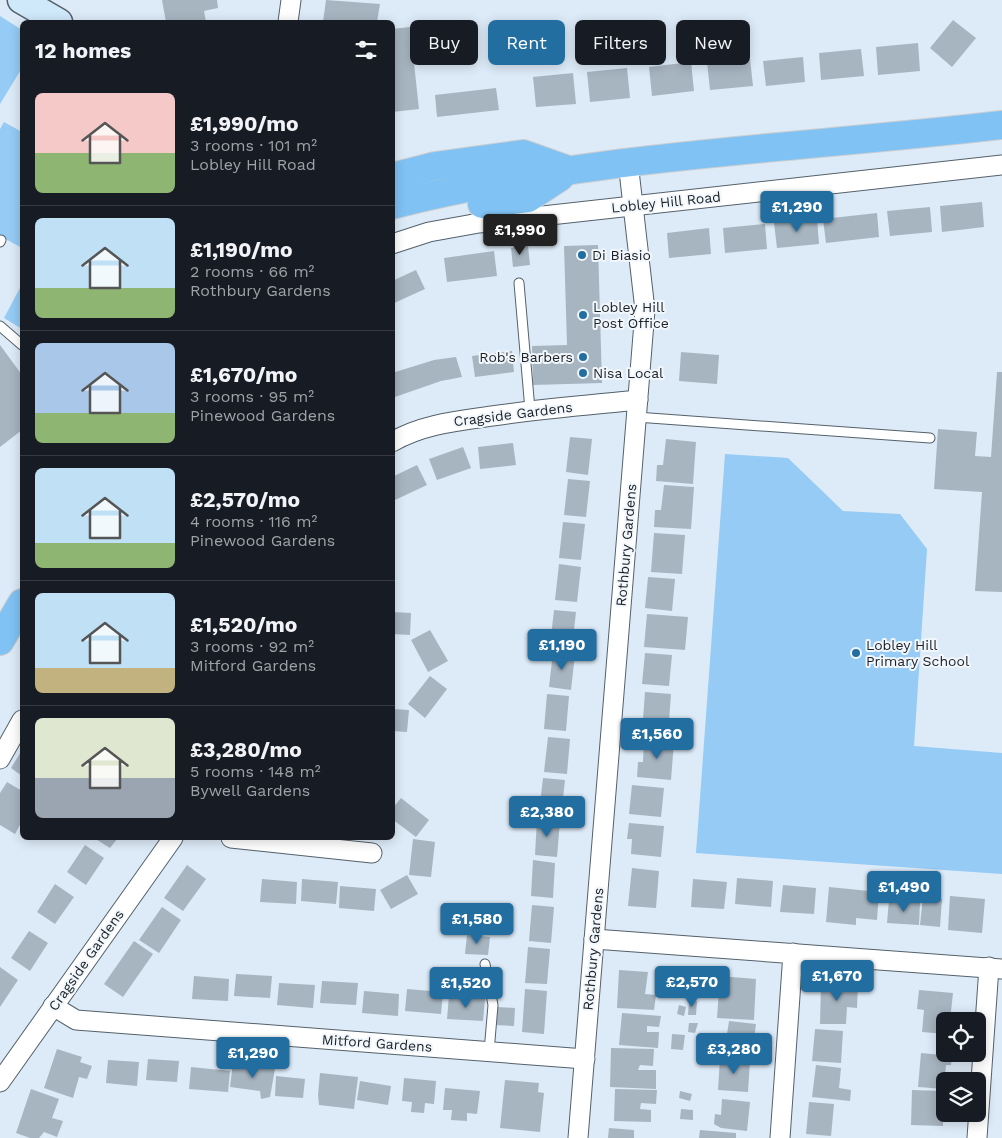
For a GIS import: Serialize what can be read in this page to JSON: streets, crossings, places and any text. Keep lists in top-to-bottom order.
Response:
{
  "streets": {
    "street": [
      "Lobley Hill Road",
      "Cragside Gardens",
      "Rothbury Gardens",
      "Mitford Gardens"
    ]
  },
  "crossings": [
    ["Lobley Hill Road", "Rothbury Gardens"],
    ["Cragside Gardens", "Rothbury Gardens"],
    ["Cragside Gardens", "Mitford Gardens"],
    ["Rothbury Gardens", "Mitford Gardens"]
  ],
  "places": [
    "Di Biasio",
    "Lobley Hill Post Office",
    "Rob's Barbers",
    "Nisa Local",
    "Lobley Hill Primary School"
  ],
  "page": {
    "chip": [
      "Buy",
      "Rent",
      "Filters",
      "New"
    ],
    "heading": "12 homes",
    "list": [
      {
        "name": "£1,990/mo",
        "note": "3 rooms · 101 m² · Lobley Hill Road"
      },
      {
        "name": "£1,190/mo",
        "note": "2 rooms · 66 m² · Rothbury Gardens"
      },
      {
        "name": "£1,670/mo",
        "note": "3 rooms · 95 m² · Pinewood Gardens"
      },
      {
        "name": "£2,570/mo",
        "note": "4 rooms · 116 m² · Pinewood Gardens"
      },
      {
        "name": "£1,520/mo",
        "note": "3 rooms · 92 m² · Mitford Gardens"
      },
      {
        "name": "£3,280/mo",
        "note": "5 rooms · 148 m² · Bywell Gardens"
      }
    ],
    "price": [
      "£1,290",
      "£1,990",
      "£1,190",
      "£1,560",
      "£2,380",
      "£1,490",
      "£1,580",
      "£1,670",
      "£2,570",
      "£1,520",
      "£3,280",
      "£1,290"
    ]
  }
}
